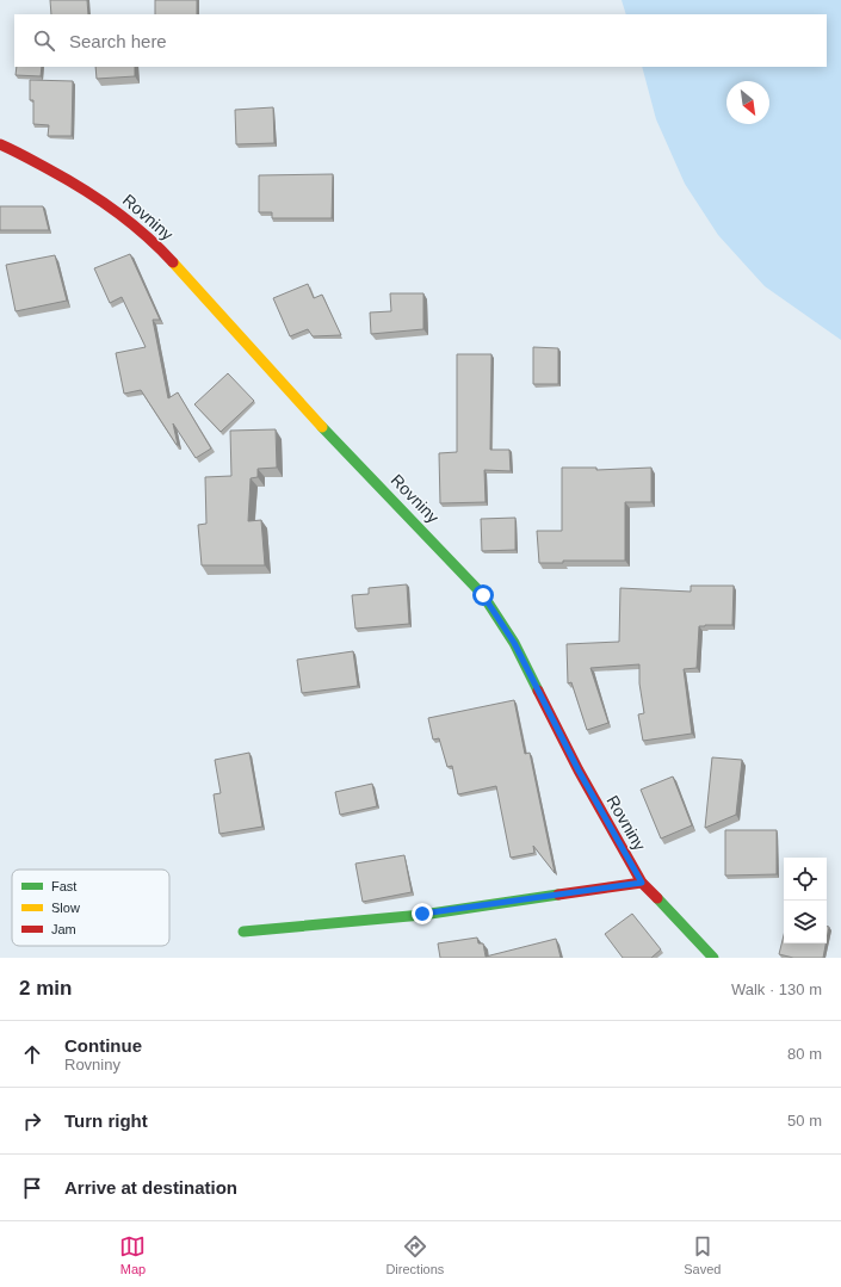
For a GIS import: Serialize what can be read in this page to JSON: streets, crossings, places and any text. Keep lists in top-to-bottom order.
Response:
{
  "streets": {
    "street": ["Rovniny"]
  },
  "legend": ["Fast", "Slow", "Jam"],
  "north": "bottom right",
  "page": {
    "search": "Search here",
    "heading": ["2 min", "Walk · 130 m"],
    "list": [
      ["Continue", "Rovniny", "80 m"],
      ["Turn right", "50 m"],
      "Arrive at destination"
    ],
    "nav": ["Map", "Directions", "Saved"]
  }
}
